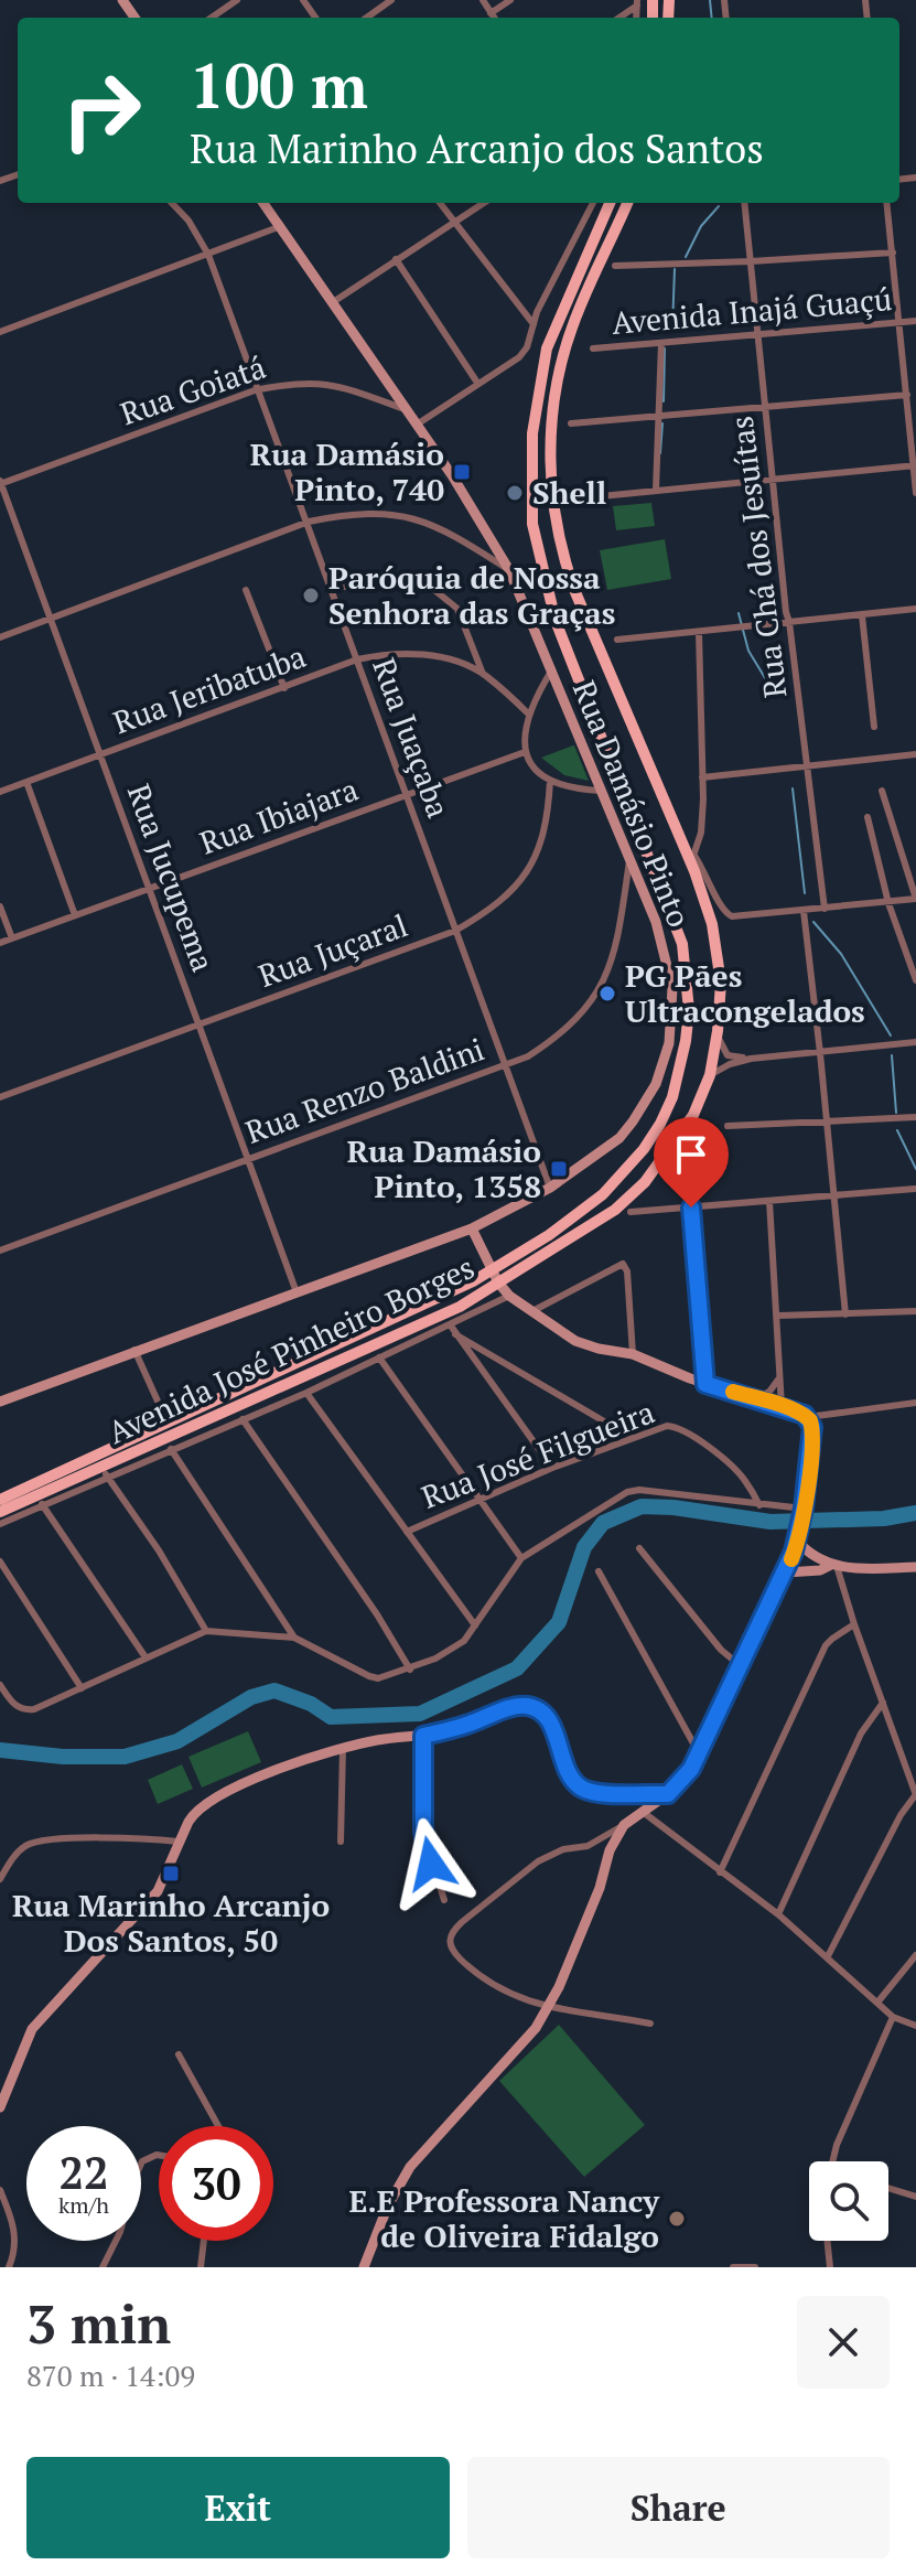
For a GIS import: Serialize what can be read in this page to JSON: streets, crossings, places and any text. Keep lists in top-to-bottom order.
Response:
{
  "streets": {
    "main road": ["Avenida José Pinheiro Borges"],
    "street": [
      "Avenida Inajá Guaçú",
      "Rua Goiatá",
      "Rua Chá dos Jesuítas",
      "Rua Jeribatuba",
      "Rua Juaçaba",
      "Rua Damásio Pinto",
      "Rua Ibiajara",
      "Rua Jucupema",
      "Rua Juçaral",
      "Rua Renzo Baldini",
      "Rua José Filgueira"
    ]
  },
  "crossings": [
    ["Avenida Inajá Guaçú", "Rua Chá dos Jesuítas"],
    ["Rua Goiatá", "Rua Juaçaba"],
    ["Rua Goiatá", "Rua Damásio Pinto"],
    ["Rua Goiatá", "Rua Jucupema"],
    ["Rua Jeribatuba", "Rua Juaçaba"],
    ["Rua Jeribatuba", "Rua Jucupema"],
    ["Rua Juaçaba", "Rua Damásio Pinto"],
    ["Rua Juaçaba", "Rua Ibiajara"],
    ["Rua Juaçaba", "Rua Juçaral"],
    ["Rua Juaçaba", "Rua Renzo Baldini"],
    ["Rua Damásio Pinto", "Rua Jucupema"],
    ["Rua Damásio Pinto", "Rua Renzo Baldini"],
    ["Rua Ibiajara", "Rua Jucupema"],
    ["Rua Jucupema", "Rua Juçaral"],
    ["Rua Jucupema", "Rua Renzo Baldini"]
  ],
  "places": {
    "transit": ["Rua Damásio Pinto, 740", "Rua Damásio Pinto, 1358", "Rua Marinho Arcanjo Dos Santos, 50"],
    "other": [
      "Shell",
      "Paróquia de Nossa Senhora das Graças",
      "PG Pães Ultracongelados",
      "E.E Professora Nancy de Oliveira Fidalgo"
    ]
  },
  "page": {
    "turn": ["100 m", "Rua Marinho Arcanjo dos Santos"],
    "speed": "22 km/h",
    "limit": "30",
    "heading": ["3 min", "870 m · 14:09"],
    "buttons": ["Exit", "Share"]
  }
}
